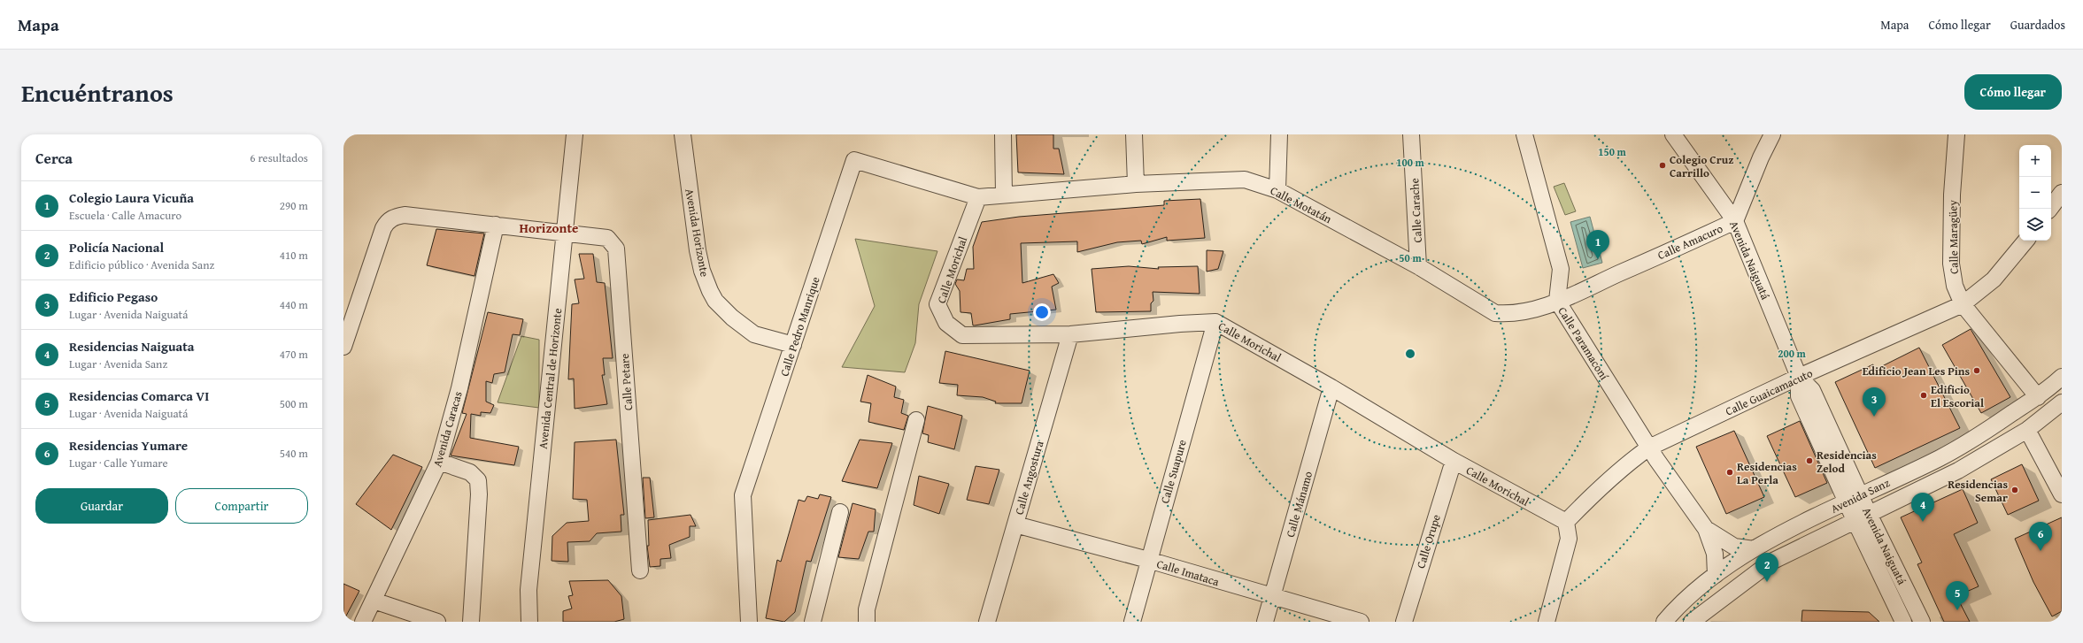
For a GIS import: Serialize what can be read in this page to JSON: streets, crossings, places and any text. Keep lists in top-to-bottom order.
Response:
{
  "streets": {
    "street": [
      "Calle Motatán",
      "Calle Carache",
      "Avenida Horizonte",
      "Calle Maragüey",
      "Calle Amacuro",
      "Avenida Naiguatá",
      "Calle Morichal",
      "Calle Pedro Manrique",
      "Calle Paramaconí",
      "Avenida Central de Horizonte",
      "Calle Petare",
      "Calle Guaicamacuto",
      "Avenida Caracas",
      "Calle Suapure",
      "Calle Angostura",
      "Avenida Sanz",
      "Calle Mánamo",
      "Calle Orupe",
      "Calle Imataca"
    ]
  },
  "crossings": [
    ["Calle Motatán", "Calle Carache"],
    ["Calle Motatán", "Calle Amacuro"],
    ["Calle Motatán", "Calle Morichal"],
    ["Calle Motatán", "Calle Pedro Manrique"],
    ["Calle Motatán", "Calle Paramaconí"],
    ["Avenida Horizonte", "Calle Pedro Manrique"],
    ["Calle Maragüey", "Calle Guaicamacuto"],
    ["Calle Maragüey", "Avenida Sanz"],
    ["Calle Amacuro", "Avenida Naiguatá"],
    ["Calle Amacuro", "Calle Paramaconí"],
    ["Avenida Naiguatá", "Calle Guaicamacuto"],
    ["Avenida Naiguatá", "Avenida Sanz"],
    ["Calle Morichal", "Calle Pedro Manrique"],
    ["Calle Morichal", "Calle Guaicamacuto"],
    ["Calle Morichal", "Calle Suapure"],
    ["Calle Morichal", "Calle Angostura"],
    ["Calle Morichal", "Calle Mánamo"],
    ["Calle Morichal", "Calle Orupe"],
    ["Calle Paramaconí", "Calle Guaicamacuto"],
    ["Calle Paramaconí", "Avenida Sanz"],
    ["Avenida Central de Horizonte", "Calle Petare"],
    ["Calle Petare", "Avenida Caracas"],
    ["Calle Suapure", "Calle Imataca"],
    ["Calle Angostura", "Calle Imataca"],
    ["Calle Mánamo", "Calle Imataca"]
  ],
  "districts": ["Horizonte"],
  "places": [
    "Colegio Cruz Carrillo",
    "Edificio Jean Les Pins",
    "Edificio El Escorial",
    "Residencias Zelod",
    "Residencias La Perla",
    "Residencias Semar"
  ],
  "page": {
    "header": "Mapa",
    "nav": ["Mapa", "Cómo llegar", "Guardados"],
    "title": "Encuéntranos",
    "buttons": [
      "Cómo llegar",
      ["Guardar", "Compartir"]
    ],
    "heading": ["Cerca", "6 resultados"],
    "map_buttons": ["+", "−"],
    "list": [
      {
        "mark": "1",
        "name": "Colegio Laura Vicuña",
        "note": "Escuela · Calle Amacuro",
        "value": "290 m"
      },
      {
        "mark": "2",
        "name": "Policía Nacional",
        "note": "Edificio público · Avenida Sanz",
        "value": "410 m"
      },
      {
        "mark": "3",
        "name": "Edificio Pegaso",
        "note": "Lugar · Avenida Naiguatá",
        "value": "440 m"
      },
      {
        "mark": "4",
        "name": "Residencias Naiguata",
        "note": "Lugar · Avenida Sanz",
        "value": "470 m"
      },
      {
        "mark": "5",
        "name": "Residencias Comarca VI",
        "note": "Lugar · Avenida Naiguatá",
        "value": "500 m"
      },
      {
        "mark": "6",
        "name": "Residencias Yumare",
        "note": "Lugar · Calle Yumare",
        "value": "540 m"
      }
    ],
    "pins": [
      "1",
      "3",
      "4",
      "6",
      "2",
      "5"
    ]
  },
  "rings": [
    "150 m",
    "100 m",
    "50 m",
    "200 m"
  ]
}
